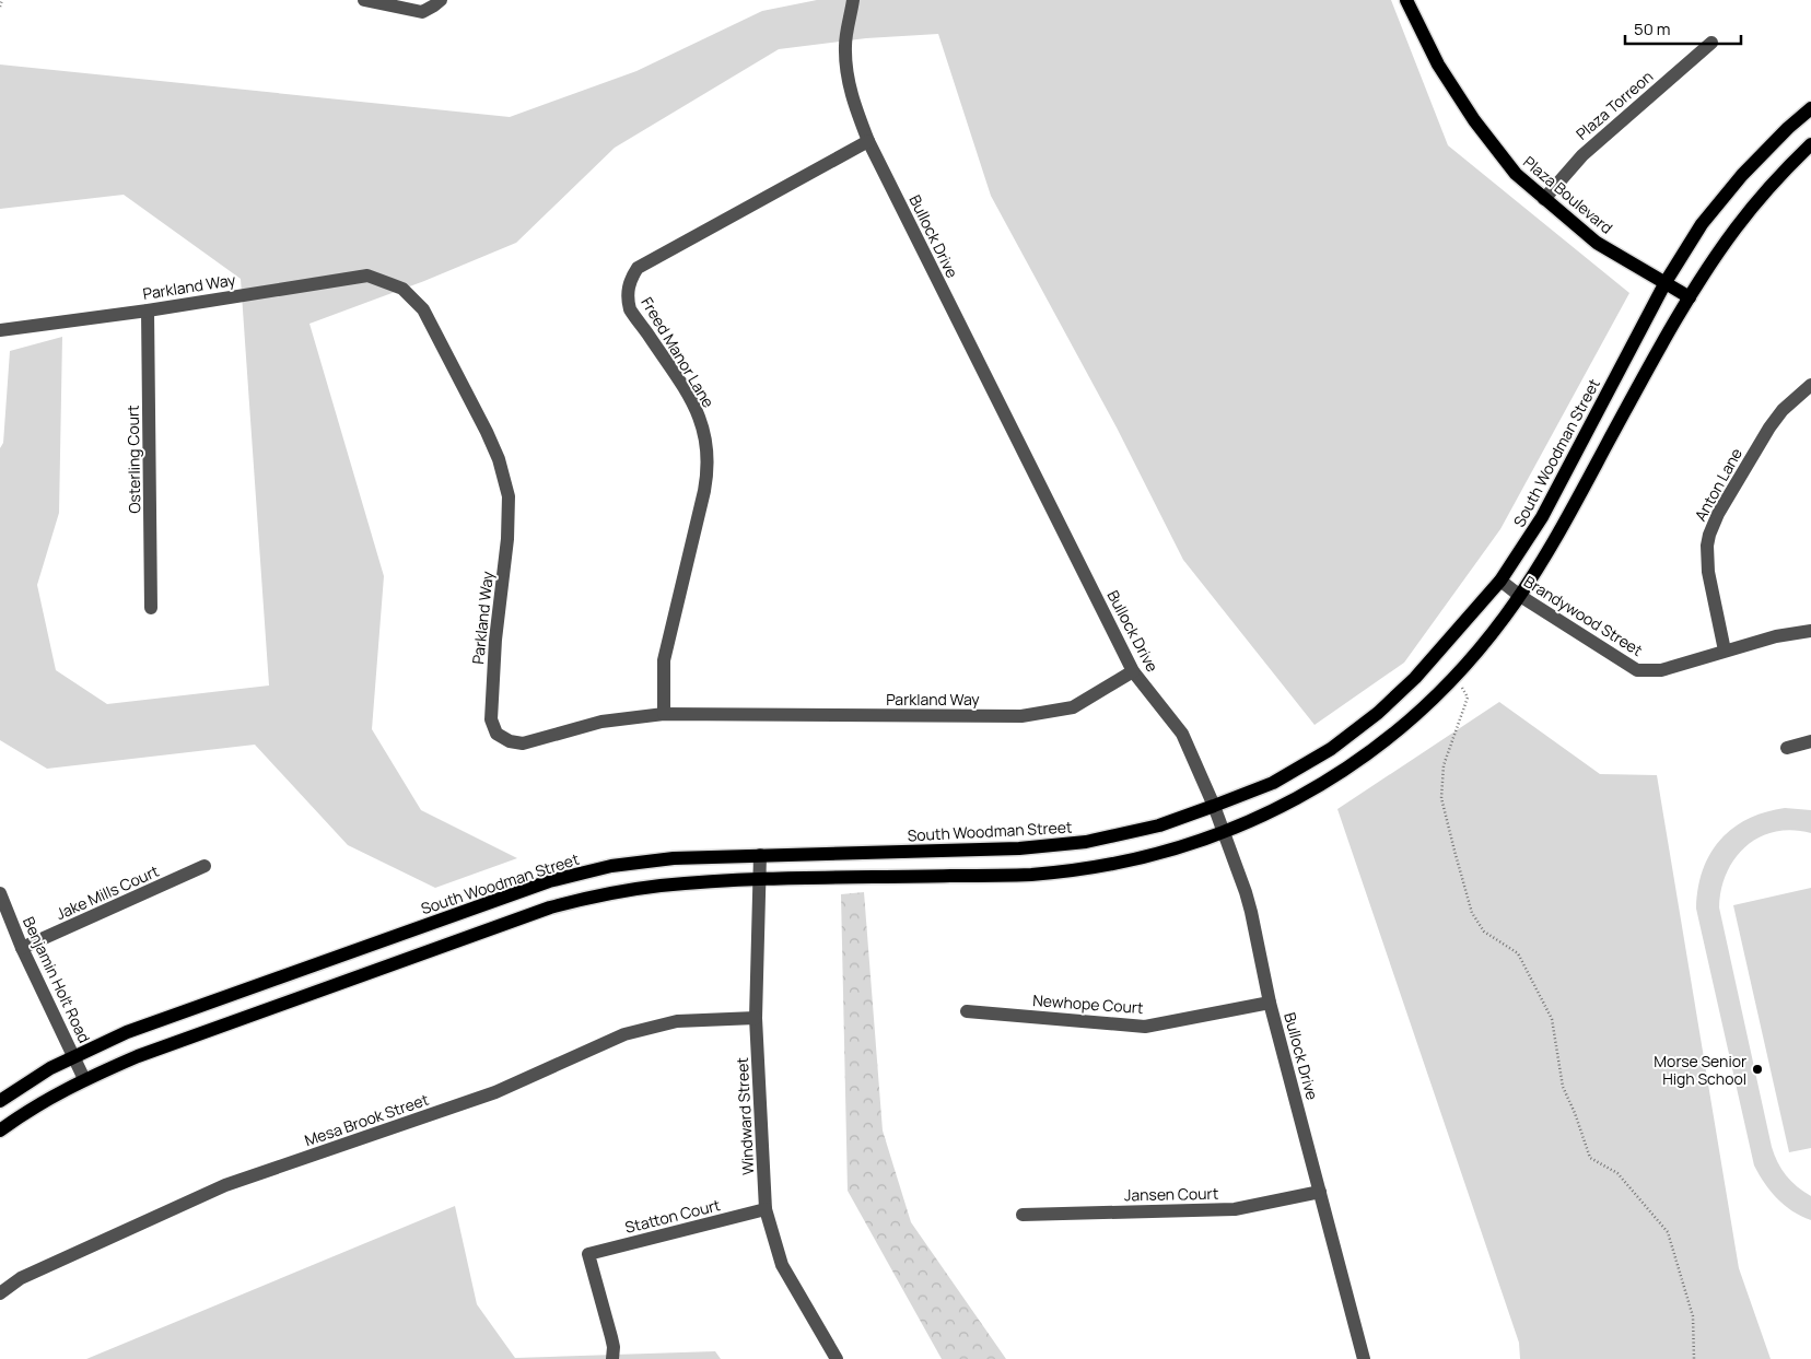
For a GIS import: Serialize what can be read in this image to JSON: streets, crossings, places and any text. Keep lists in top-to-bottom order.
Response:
{
  "streets": {
    "main road": ["Plaza Boulevard", "South Woodman Street"],
    "street": [
      "Plaza Torreon",
      "Bullock Drive",
      "Parkland Way",
      "Freed Manor Lane",
      "Osterling Court",
      "Anton Lane",
      "Brandywood Street",
      "Jake Mills Court",
      "Benjamin Holt Road",
      "Newhope Court",
      "Windward Street",
      "Mesa Brook Street",
      "Jansen Court",
      "Statton Court"
    ]
  },
  "crossings": [
    ["Plaza Torreon", "Plaza Boulevard"],
    ["Plaza Boulevard", "South Woodman Street"],
    ["Bullock Drive", "Parkland Way"],
    ["Bullock Drive", "Freed Manor Lane"],
    ["Bullock Drive", "South Woodman Street"],
    ["Bullock Drive", "Newhope Court"],
    ["Bullock Drive", "Jansen Court"],
    ["Parkland Way", "Freed Manor Lane"],
    ["Parkland Way", "Osterling Court"],
    ["South Woodman Street", "Brandywood Street"],
    ["South Woodman Street", "Benjamin Holt Road"],
    ["South Woodman Street", "Windward Street"],
    ["Anton Lane", "Brandywood Street"],
    ["Jake Mills Court", "Benjamin Holt Road"],
    ["Windward Street", "Mesa Brook Street"],
    ["Windward Street", "Statton Court"]
  ],
  "places": ["Morse Senior High School"],
  "scale_bar": "50 m"
}
